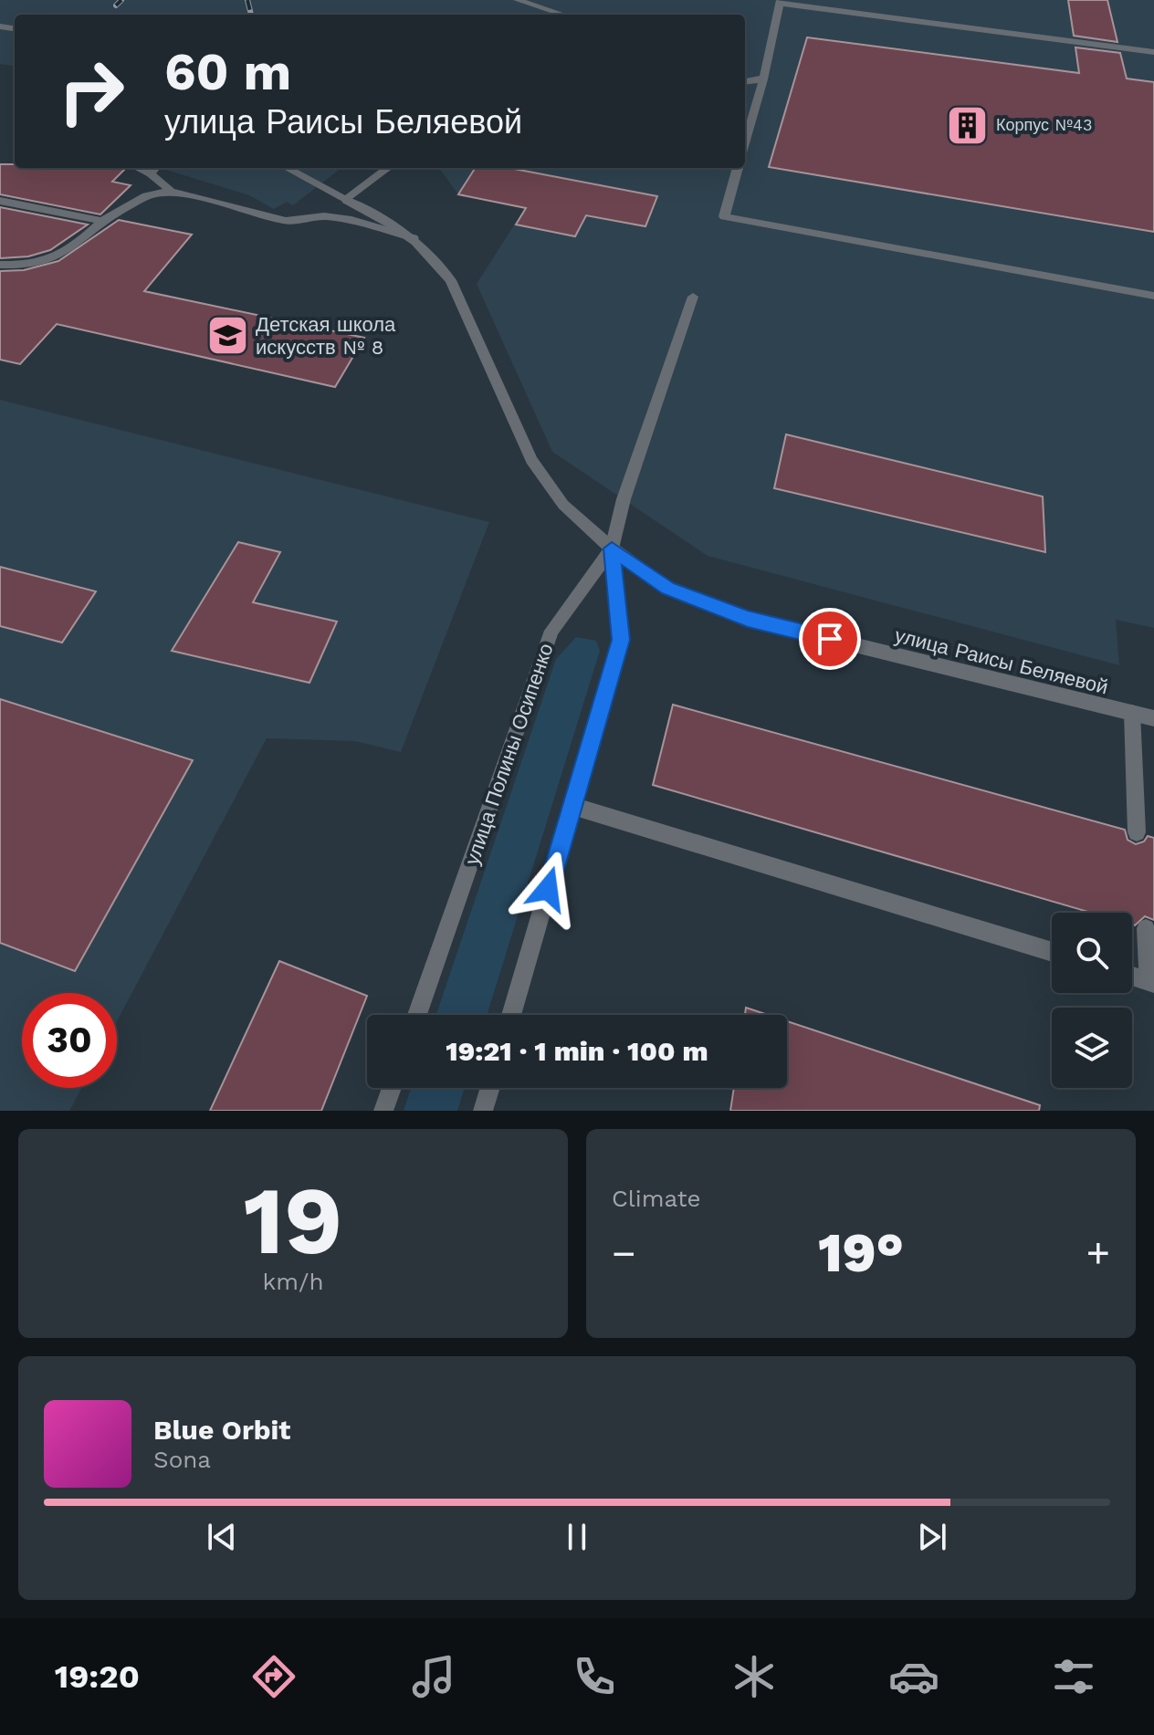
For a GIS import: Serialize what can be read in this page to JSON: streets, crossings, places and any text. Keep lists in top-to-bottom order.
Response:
{
  "streets": {
    "street": ["улица Раисы Беляевой", "улица Полины Осипенко"]
  },
  "crossings": [
    ["улица Раисы Беляевой", "улица Полины Осипенко"]
  ],
  "places": {
    "building": ["Корпус №43"],
    "school or university": ["Детская школа искусств № 8"]
  },
  "page": {
    "turn": ["60 m", "улица Раисы Беляевой"],
    "limit": "30",
    "trip": "19:21 · 1 min · 100 m",
    "tile": [
      ["19", "km/h"],
      "Climate"
    ],
    "heat": ["−", "19°", "+"],
    "song": ["Blue Orbit", "Sona"],
    "tabs": "19:20"
  }
}
